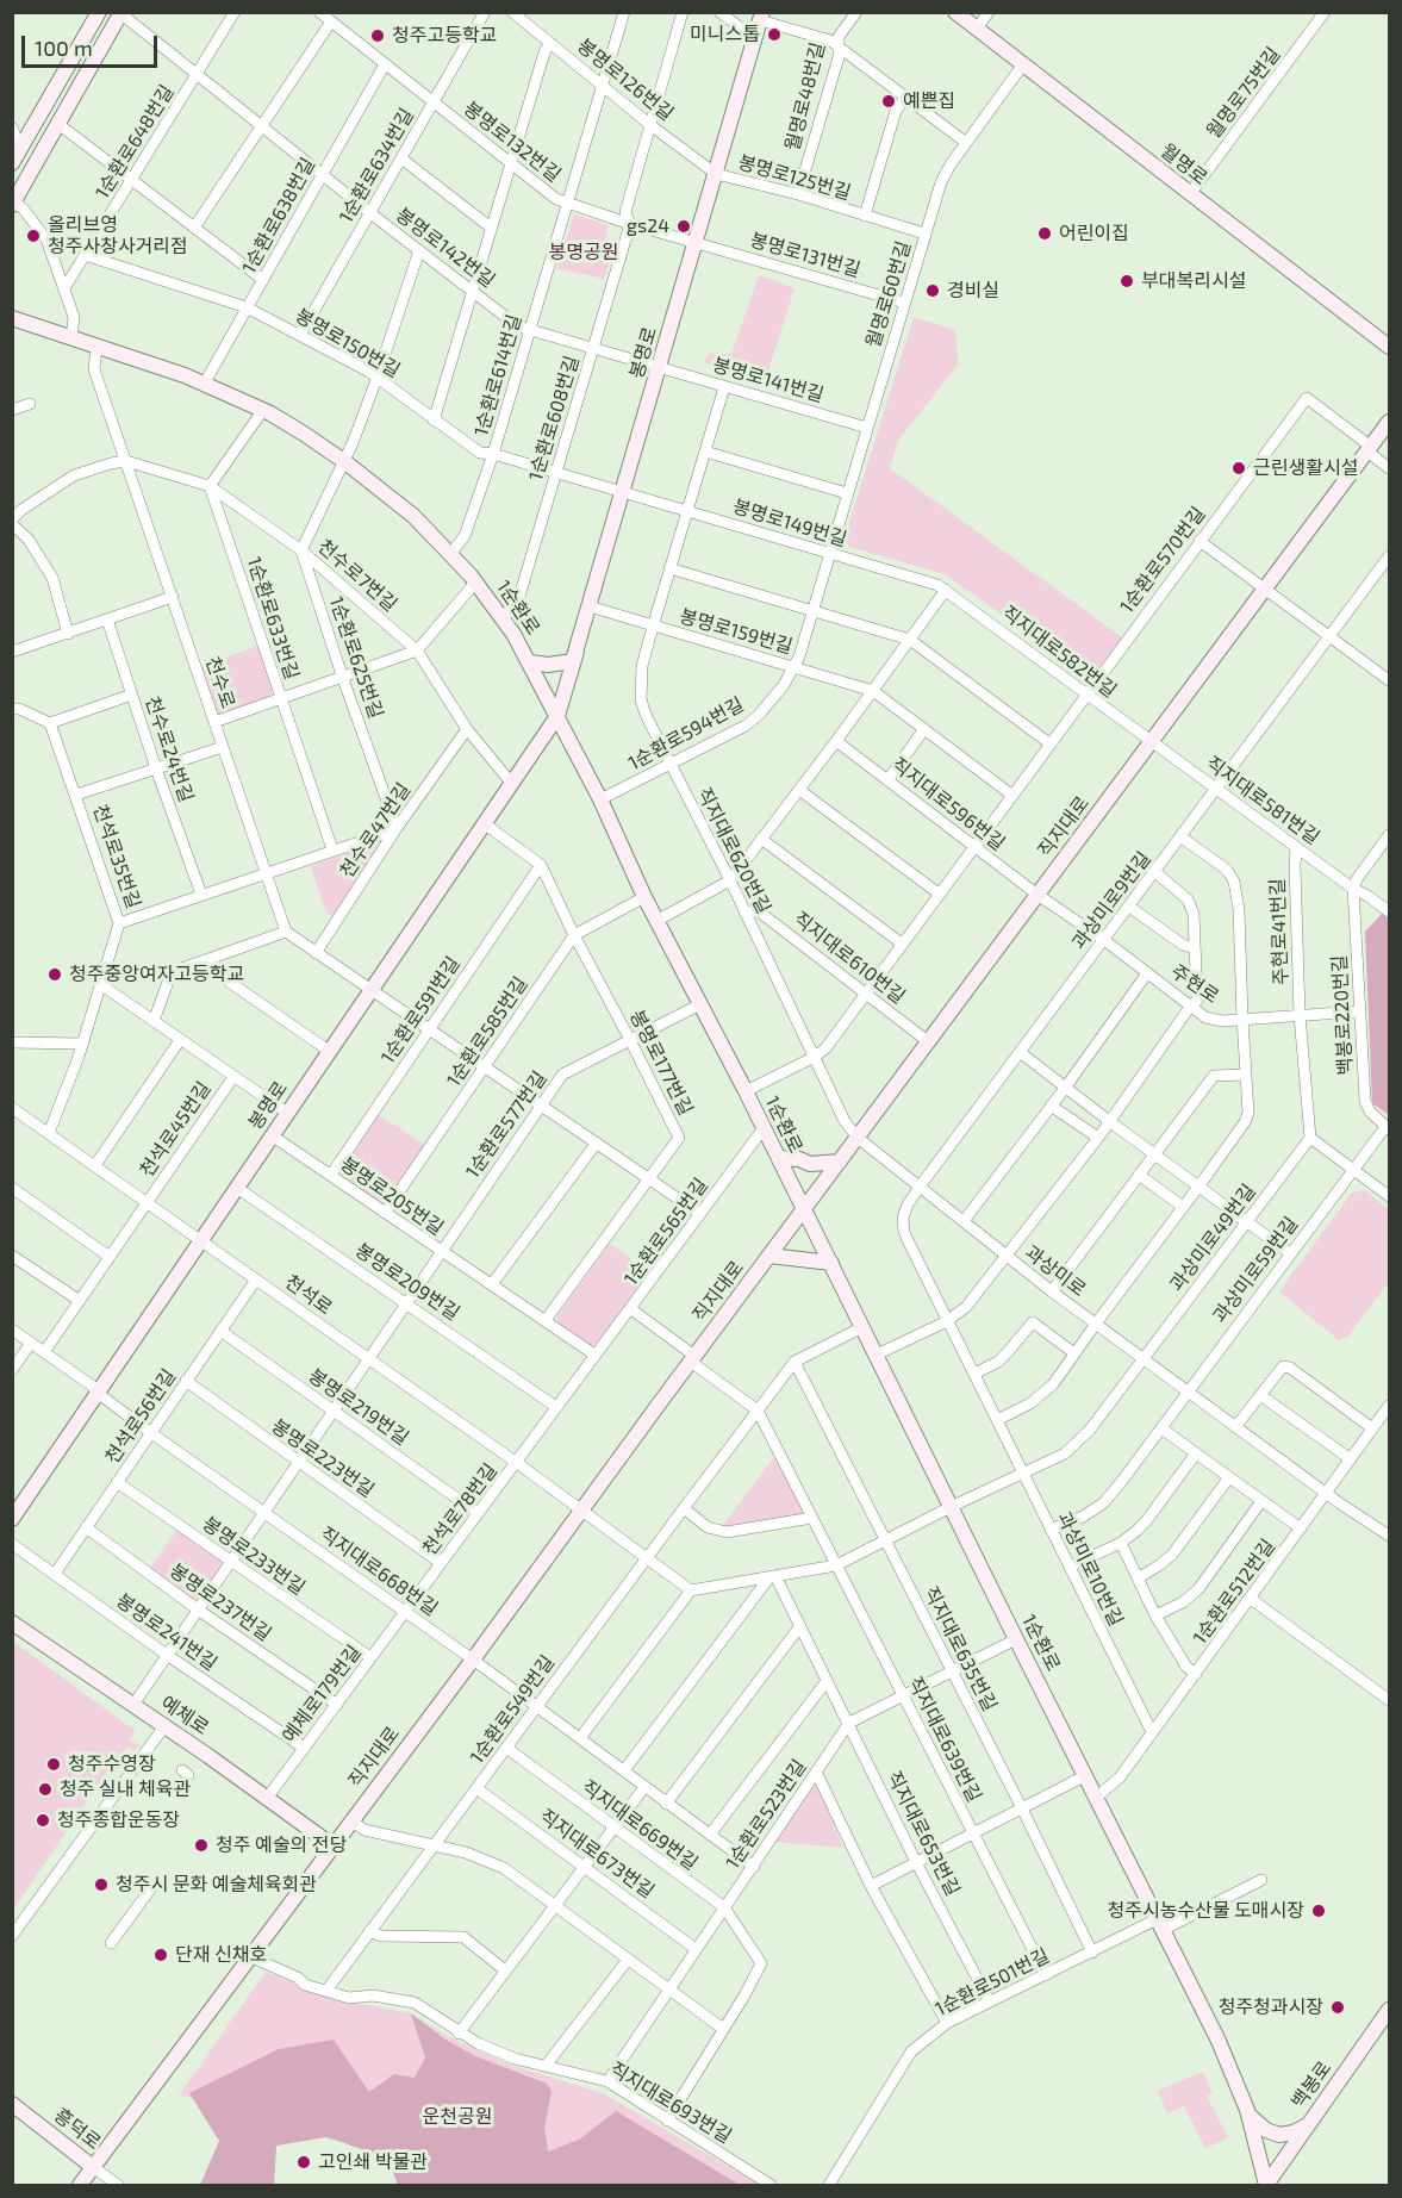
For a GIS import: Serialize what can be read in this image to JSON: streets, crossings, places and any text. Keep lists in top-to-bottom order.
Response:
{
  "streets": {
    "street": [
      "봉명로126번길",
      "월명로75번길",
      "월명로48번길",
      "1순환로648번길",
      "봉명로132번길",
      "월명로",
      "1순환로634번길",
      "봉명로125번길",
      "1순환로638번길",
      "봉명로142번길",
      "봉명로131번길",
      "월명로60번길",
      "봉명로150번길",
      "봉명로",
      "1순환로614번길",
      "봉명로141번길",
      "1순환로608번길",
      "봉명로149번길",
      "1순환로570번길",
      "천수로7번길",
      "1순환로",
      "1순환로633번길",
      "봉명로159번길",
      "직지대로582번길",
      "1순환로625번길",
      "천수로",
      "1순환로594번길",
      "천수로24번길",
      "직지대로581번길",
      "직지대로596번길",
      "직지대로",
      "천수로47번길",
      "직지대로620번길",
      "천석로35번길",
      "과상미로9번길",
      "주현로41번길",
      "직지대로610번길",
      "주현로",
      "1순환로591번길",
      "백봉로220번길",
      "1순환로585번길",
      "봉명로177번길",
      "1순환로577번길",
      "천석로45번길",
      "봉명로205번길",
      "1순환로565번길",
      "과상미로49번길",
      "과상미로59번길",
      "과상미로",
      "봉명로209번길",
      "천석로",
      "봉명로219번길",
      "천석로56번길",
      "봉명로223번길",
      "천석로78번길",
      "봉명로233번길",
      "과상미로10번길",
      "직지대로668번길",
      "1순환로512번길",
      "봉명로237번길",
      "봉명로241번길",
      "직지대로635번길",
      "예체로179번길",
      "1순환로549번길",
      "예체로",
      "직지대로639번길",
      "1순환로523번길",
      "직지대로669번길",
      "직지대로653번길",
      "직지대로673번길",
      "1순환로501번길",
      "백봉로",
      "직지대로693번길",
      "흥덕로"
    ]
  },
  "crossings": [
    ["봉명로126번길", "봉명로125번길"],
    ["봉명로126번길", "봉명로"],
    ["봉명로126번길", "1순환로614번길"],
    ["봉명로126번길", "1순환로608번길"],
    ["월명로75번길", "월명로"],
    ["월명로48번길", "봉명로125번길"],
    ["1순환로648번길", "봉명로142번길"],
    ["1순환로648번길", "봉명로150번길"],
    ["봉명로132번길", "1순환로634번길"],
    ["봉명로132번길", "1순환로638번길"],
    ["봉명로132번길", "봉명로131번길"],
    ["봉명로132번길", "봉명로"],
    ["봉명로132번길", "1순환로614번길"],
    ["봉명로132번길", "1순환로608번길"],
    ["월명로", "월명로60번길"],
    ["1순환로634번길", "봉명로142번길"],
    ["1순환로634번길", "봉명로150번길"],
    ["봉명로125번길", "월명로60번길"],
    ["봉명로125번길", "봉명로"],
    ["1순환로638번길", "봉명로142번길"],
    ["1순환로638번길", "봉명로150번길"],
    ["1순환로638번길", "1순환로"],
    ["봉명로142번길", "봉명로"],
    ["봉명로142번길", "1순환로614번길"],
    ["봉명로142번길", "봉명로141번길"],
    ["봉명로142번길", "1순환로608번길"],
    ["봉명로131번길", "월명로60번길"],
    ["봉명로131번길", "봉명로"],
    ["월명로60번길", "봉명로141번길"],
    ["월명로60번길", "봉명로149번길"],
    ["월명로60번길", "1순환로594번길"],
    ["봉명로150번길", "봉명로"],
    ["봉명로150번길", "1순환로614번길"],
    ["봉명로150번길", "1순환로608번길"],
    ["봉명로150번길", "봉명로149번길"],
    ["봉명로", "봉명로141번길"],
    ["봉명로", "봉명로149번길"],
    ["봉명로", "천수로7번길"],
    ["봉명로", "1순환로"],
    ["봉명로", "봉명로159번길"],
    ["봉명로", "봉명로177번길"],
    ["봉명로", "봉명로205번길"],
    ["봉명로", "봉명로209번길"],
    ["봉명로", "천석로"],
    ["봉명로", "직지대로668번길"],
    ["1순환로614번길", "1순환로"],
    ["봉명로141번길", "직지대로620번길"],
    ["1순환로608번길", "1순환로"],
    ["봉명로149번길", "직지대로582번길"],
    ["봉명로149번길", "1순환로594번길"],
    ["봉명로149번길", "직지대로620번길"],
    ["1순환로570번길", "1순환로"],
    ["1순환로570번길", "직지대로582번길"],
    ["1순환로570번길", "직지대로596번길"],
    ["1순환로570번길", "직지대로"],
    ["1순환로570번길", "직지대로620번길"],
    ["1순환로570번길", "직지대로610번길"],
    ["천수로7번길", "1순환로633번길"],
    ["천수로7번길", "1순환로625번길"],
    ["천수로7번길", "천수로"],
    ["천수로7번길", "천수로47번길"],
    ["1순환로", "천수로"],
    ["1순환로", "1순환로594번길"],
    ["1순환로", "직지대로"],
    ["1순환로", "1순환로585번길"],
    ["1순환로", "1순환로577번길"],
    ["1순환로", "1순환로565번길"],
    ["1순환로", "과상미로49번길"],
    ["1순환로", "1순환로512번길"],
    ["1순환로", "1순환로549번길"],
    ["1순환로", "1순환로523번길"],
    ["1순환로", "1순환로501번길"],
    ["1순환로", "백봉로"],
    ["봉명로159번길", "1순환로594번길"],
    ["봉명로159번길", "직지대로620번길"],
    ["직지대로582번길", "직지대로581번길"],
    ["직지대로582번길", "직지대로"],
    ["1순환로625번길", "천수로47번길"],
    ["1순환로594번길", "직지대로620번길"],
    ["천수로24번길", "천석로35번길"],
    ["직지대로581번길", "직지대로"],
    ["직지대로581번길", "과상미로9번길"],
    ["직지대로581번길", "주현로41번길"],
    ["직지대로581번길", "백봉로220번길"],
    ["직지대로596번길", "직지대로"],
    ["직지대로596번길", "주현로"],
    ["직지대로", "직지대로620번길"],
    ["직지대로", "직지대로610번길"],
    ["직지대로", "주현로"],
    ["직지대로", "과상미로"],
    ["직지대로", "천석로"],
    ["직지대로", "직지대로668번길"],
    ["직지대로", "예체로"],
    ["직지대로", "직지대로639번길"],
    ["직지대로", "직지대로693번길"],
    ["직지대로", "흥덕로"],
    ["직지대로620번길", "직지대로610번길"],
    ["직지대로620번길", "과상미로"],
    ["천석로35번길", "천석로"],
    ["과상미로9번길", "주현로"],
    ["과상미로9번길", "과상미로"],
    ["과상미로9번길", "과상미로10번길"],
    ["주현로41번길", "주현로"],
    ["주현로41번길", "과상미로49번길"],
    ["주현로", "백봉로220번길"],
    ["1순환로591번길", "봉명로177번길"],
    ["1순환로591번길", "봉명로205번길"],
    ["백봉로220번길", "과상미로59번길"],
    ["1순환로585번길", "봉명로177번길"],
    ["1순환로585번길", "봉명로205번길"],
    ["봉명로177번길", "1순환로577번길"],
    ["봉명로177번길", "봉명로205번길"],
    ["1순환로577번길", "봉명로205번길"],
    ["1순환로577번길", "봉명로209번길"],
    ["1순환로577번길", "천석로"],
    ["1순환로577번길", "봉명로219번길"],
    ["1순환로577번길", "봉명로223번길"],
    ["1순환로577번길", "봉명로233번길"],
    ["1순환로577번길", "직지대로668번길"],
    ["1순환로577번길", "봉명로237번길"],
    ["1순환로577번길", "봉명로241번길"],
    ["1순환로577번길", "예체로"],
    ["천석로45번길", "천석로"],
    ["천석로45번길", "직지대로668번길"],
    ["봉명로205번길", "1순환로565번길"],
    ["1순환로565번길", "봉명로209번길"],
    ["1순환로565번길", "천석로78번길"],
    ["1순환로565번길", "직지대로639번길"],
    ["과상미로49번길", "과상미로"],
    ["과상미로49번길", "과상미로10번길"],
    ["과상미로49번길", "직지대로635번길"],
    ["과상미로49번길", "직지대로639번길"],
    ["과상미로49번길", "직지대로653번길"],
    ["과상미로59번길", "과상미로"],
    ["과상미로59번길", "과상미로10번길"],
    ["과상미로59번길", "1순환로512번길"],
    ["과상미로", "과상미로10번길"],
    ["과상미로", "1순환로512번길"],
    ["봉명로209번길", "천석로78번길"],
    ["천석로", "천석로56번길"],
    ["천석로", "천석로78번길"],
    ["봉명로219번길", "천석로56번길"],
    ["봉명로219번길", "천석로78번길"],
    ["천석로56번길", "봉명로223번길"],
    ["천석로56번길", "봉명로233번길"],
    ["천석로56번길", "직지대로668번길"],
    ["천석로56번길", "봉명로237번길"],
    ["천석로56번길", "봉명로241번길"],
    ["봉명로223번길", "천석로78번길"],
    ["천석로78번길", "직지대로668번길"],
    ["천석로78번길", "예체로179번길"],
    ["봉명로233번길", "예체로179번길"],
    ["과상미로10번길", "1순환로512번길"],
    ["직지대로668번길", "예체로179번길"],
    ["직지대로668번길", "1순환로549번길"],
    ["직지대로668번길", "1순환로523번길"],
    ["봉명로237번길", "예체로179번길"],
    ["봉명로241번길", "예체로179번길"],
    ["직지대로635번길", "1순환로549번길"],
    ["직지대로635번길", "1순환로523번길"],
    ["직지대로635번길", "1순환로501번길"],
    ["예체로179번길", "예체로"],
    ["1순환로549번길", "직지대로639번길"],
    ["1순환로549번길", "직지대로669번길"],
    ["1순환로549번길", "직지대로673번길"],
    ["1순환로549번길", "직지대로693번길"],
    ["직지대로639번길", "1순환로523번길"],
    ["직지대로639번길", "1순환로501번길"],
    ["1순환로523번길", "직지대로669번길"],
    ["1순환로523번길", "직지대로653번길"],
    ["1순환로523번길", "직지대로673번길"],
    ["1순환로523번길", "직지대로693번길"],
    ["직지대로669번길", "직지대로693번길"],
    ["직지대로653번길", "1순환로501번길"]
  ],
  "parks": ["봉명공원", "운천공원"],
  "places": [
    "미니스톱",
    "청주고등학교",
    "예쁜집",
    "gs24",
    "어린이집",
    "올리브영 청주사창사거리점",
    "부대복리시설",
    "경비실",
    "근린생활시설",
    "청주중앙여자고등학교",
    "청주수영장",
    "청주 실내 체육관",
    "청주종합운동장",
    "청주 예술의 전당",
    "청주시 문화 예술체육회관",
    "청주시농수산물 도매시장",
    "단재 신채호",
    "청주청과시장",
    "고인쇄 박물관"
  ],
  "scale_bar": "100 m"
}
